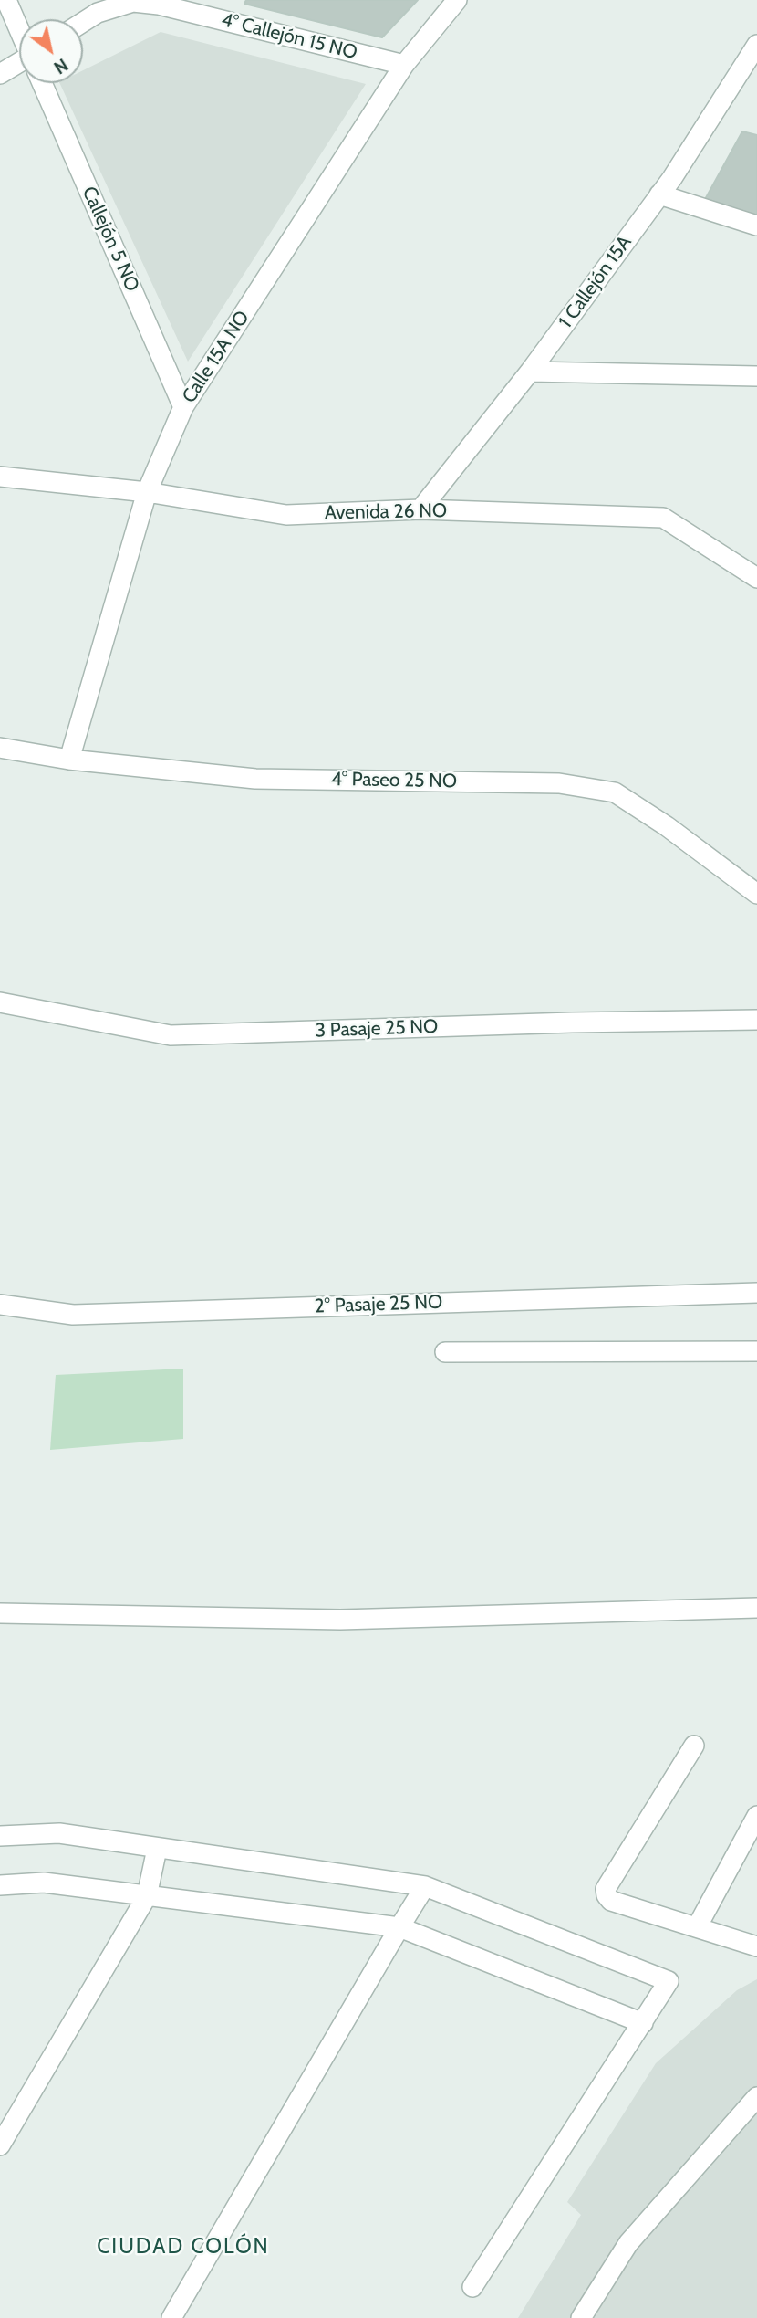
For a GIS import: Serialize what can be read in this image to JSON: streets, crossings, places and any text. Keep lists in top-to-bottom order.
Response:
{
  "streets": {
    "street": [
      "4° Callejón 15 NO",
      "Callejón 5 NO",
      "1 Callejón 15A",
      "Calle 15A NO",
      "Avenida 26 NO",
      "4° Paseo 25 NO",
      "3 Pasaje 25 NO",
      "2° Pasaje 25 NO"
    ]
  },
  "crossings": [
    ["4° Callejón 15 NO", "Calle 15A NO"],
    ["Callejón 5 NO", "Calle 15A NO"],
    ["1 Callejón 15A", "Avenida 26 NO"],
    ["Calle 15A NO", "Avenida 26 NO"],
    ["Calle 15A NO", "4° Paseo 25 NO"]
  ],
  "districts": ["CIUDAD COLÓN"],
  "north": "bottom right"
}
